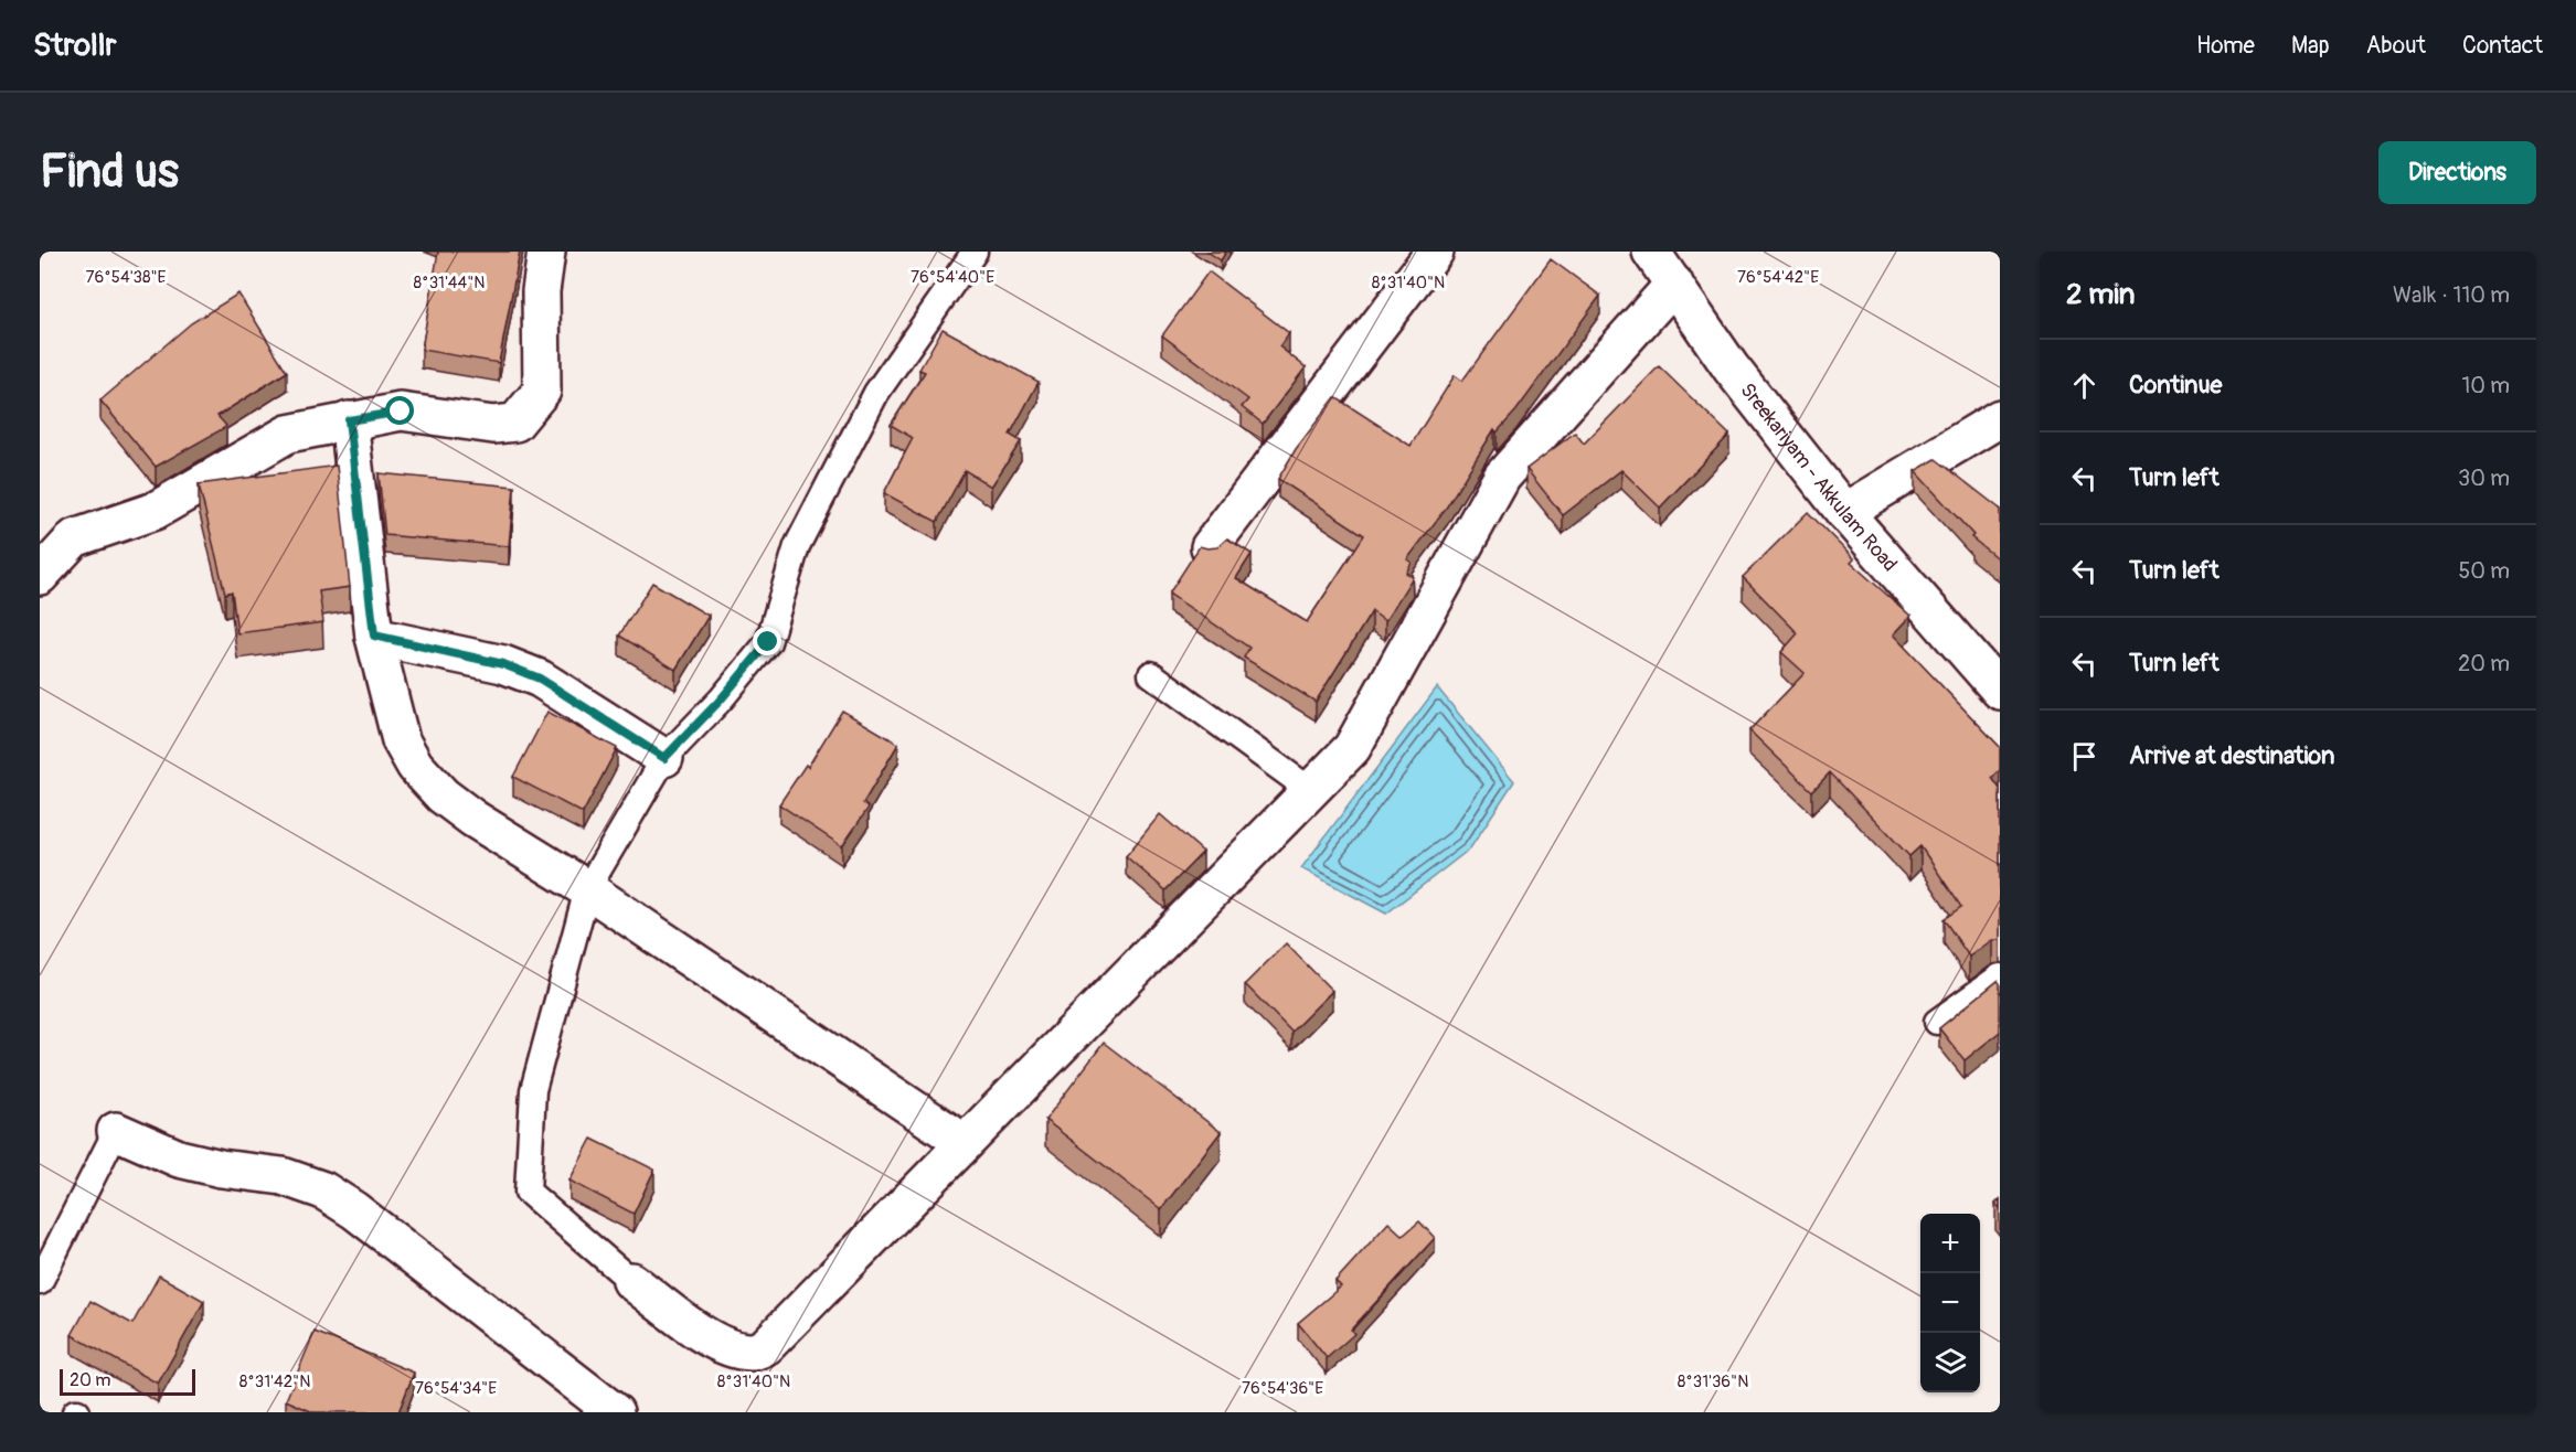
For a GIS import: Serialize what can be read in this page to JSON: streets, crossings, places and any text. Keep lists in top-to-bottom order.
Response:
{
  "streets": {
    "street": ["Sreekariyam - Akkulam Road"]
  },
  "scale_bar": "20 m",
  "page": {
    "header": "Strollr",
    "nav": [
      "Home",
      "Map",
      "About",
      "Contact"
    ],
    "buttons": "Directions",
    "title": "Find us",
    "heading": ["2 min", "Walk · 110 m"],
    "list": [
      ["Continue", "10 m"],
      ["Turn left", "30 m"],
      ["Turn left", "50 m"],
      ["Turn left", "20 m"],
      "Arrive at destination"
    ],
    "map_buttons": ["+", "−"],
    "scale": "20 m"
  },
  "coordinates": [
    "76°54'40\"E",
    "76°54'38\"E",
    "76°54'42\"E",
    "8°31'44\"N",
    "8°31'40\"N",
    "8°31'42\"N",
    "8°31'36\"N",
    "76°54'34\"E",
    "76°54'36\"E"
  ]
}
